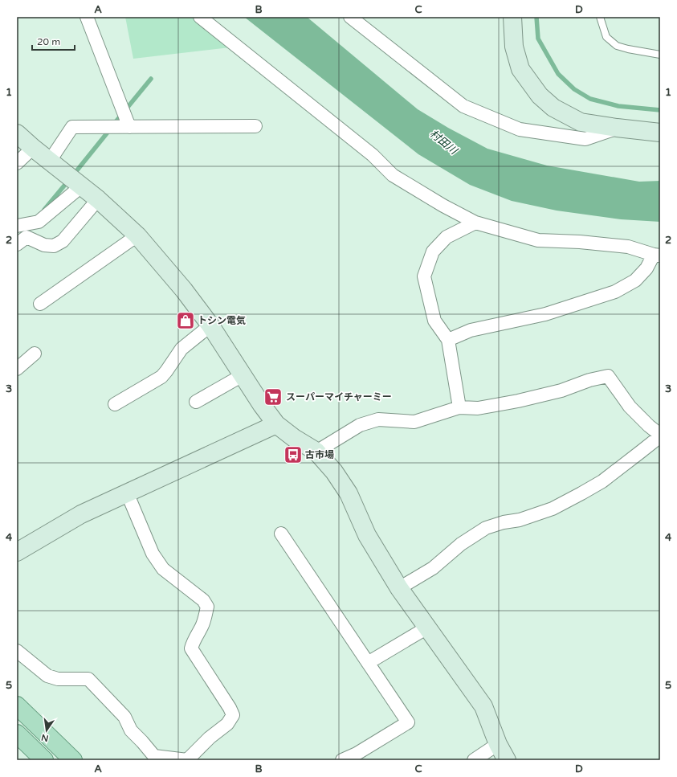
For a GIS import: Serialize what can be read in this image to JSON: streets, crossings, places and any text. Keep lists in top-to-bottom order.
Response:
{
  "water": ["村田川"],
  "places": {
    "shop": ["トシン電気"],
    "supermarket": ["スーパーマイチャーミー"],
    "bus stop": ["古市場"]
  },
  "scale_bar": "20 m",
  "north": "bottom",
  "grid": {
    "columns": [
      "A",
      "B",
      "C",
      "D"
    ],
    "rows": [
      "1",
      "2",
      "3",
      "4",
      "5"
    ]
  }
}
